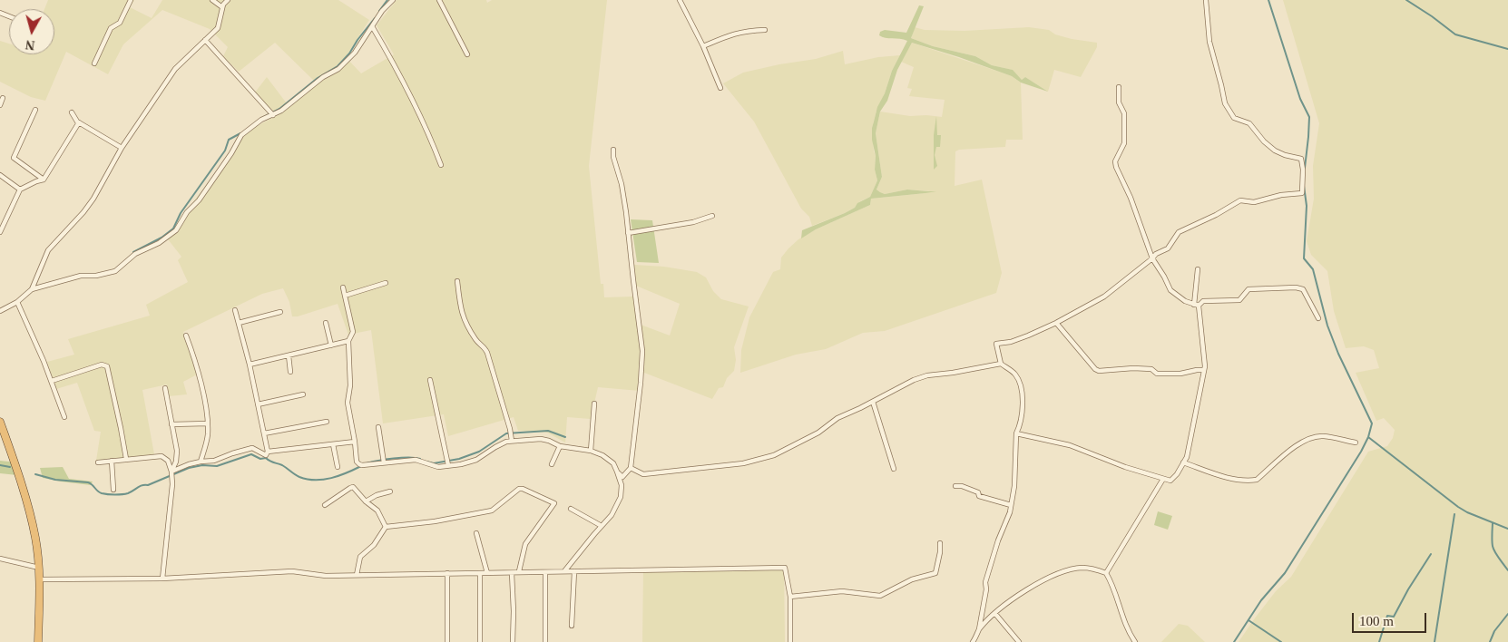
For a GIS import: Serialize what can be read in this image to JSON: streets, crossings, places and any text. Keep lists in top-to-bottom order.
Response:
{
  "scale_bar": "100 m",
  "north": "bottom"
}
